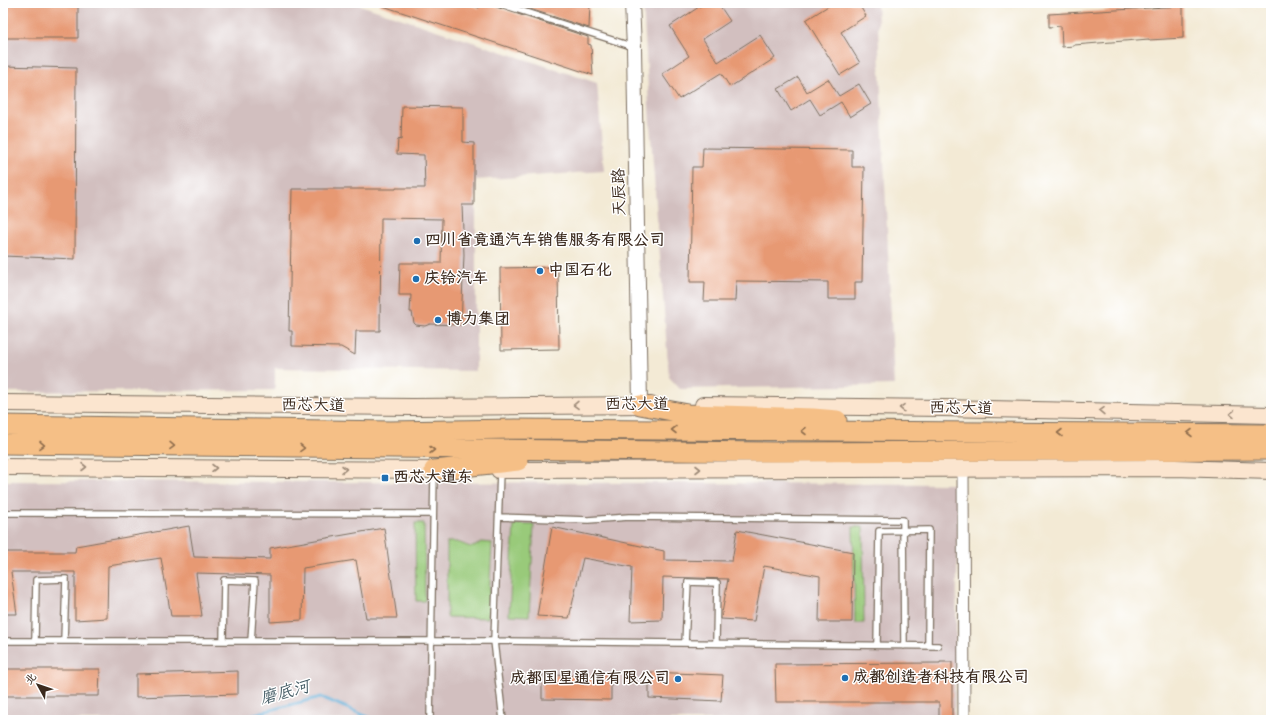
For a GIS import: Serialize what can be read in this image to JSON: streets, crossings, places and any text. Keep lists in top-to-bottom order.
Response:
{
  "streets": {
    "highway": ["西芯大道"],
    "street": ["天辰路"]
  },
  "crossings": [
    ["天辰路", "西芯大道"]
  ],
  "water": ["磨底河"],
  "places": {
    "other": [
      "四川省竟通汽车销售服务有限公司",
      "中国石化",
      "庆铃汽车",
      "博力集团",
      "成都创造者科技有限公司",
      "成都国星通信有限公司"
    ],
    "transit": ["西芯大道东"]
  },
  "north": "top left"
}
